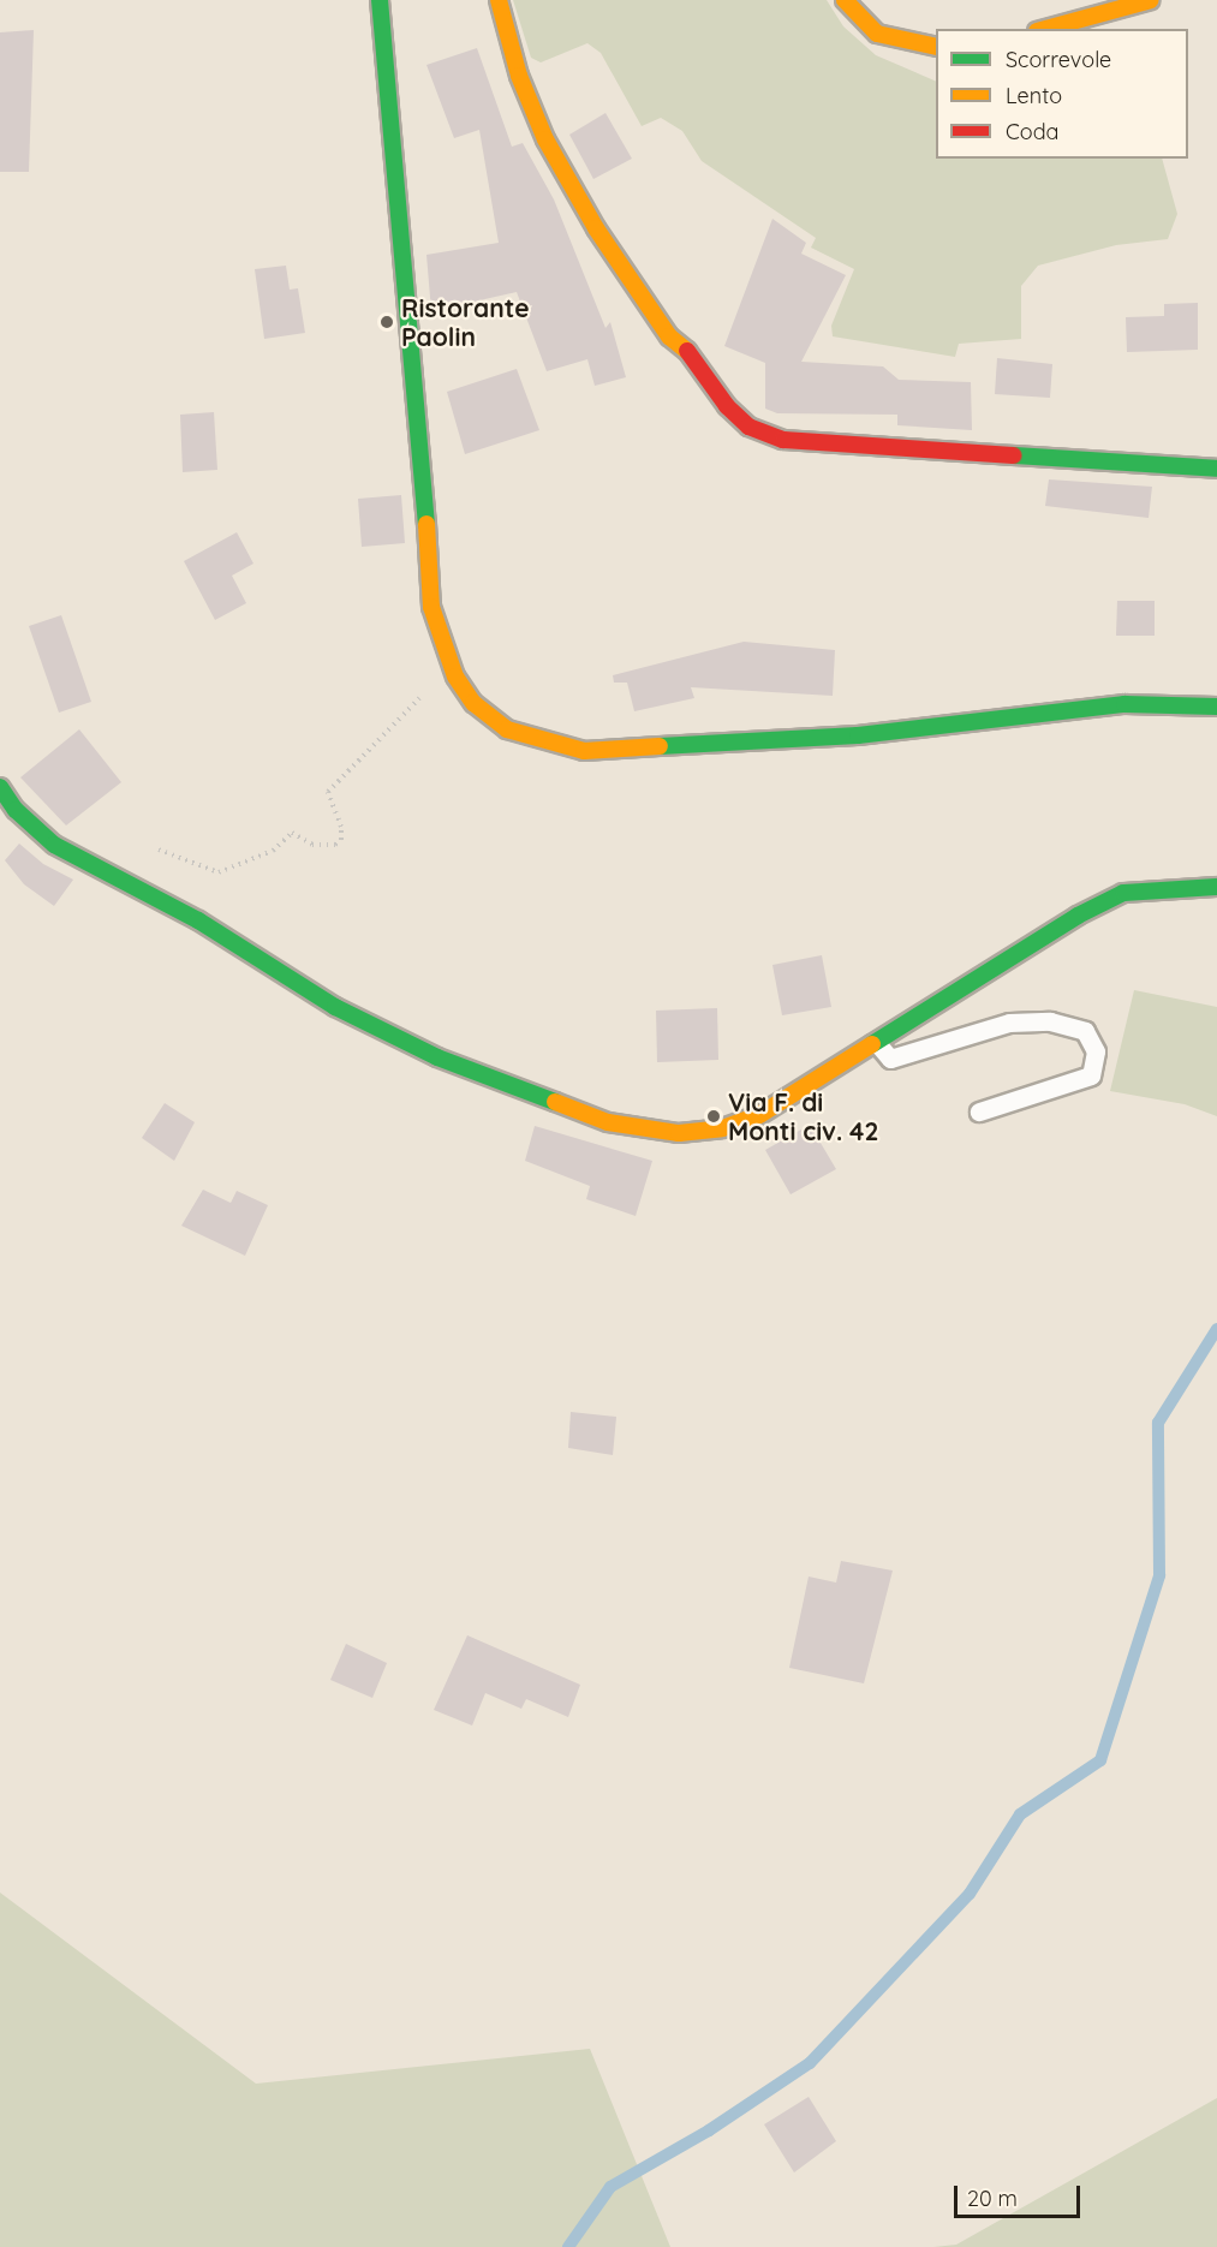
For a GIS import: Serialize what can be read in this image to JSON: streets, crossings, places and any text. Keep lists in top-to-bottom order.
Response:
{
  "places": ["Ristorante Paolin", "Via F. di Monti civ. 42"],
  "legend": ["Scorrevole", "Lento", "Coda"],
  "scale_bar": "20 m"
}
